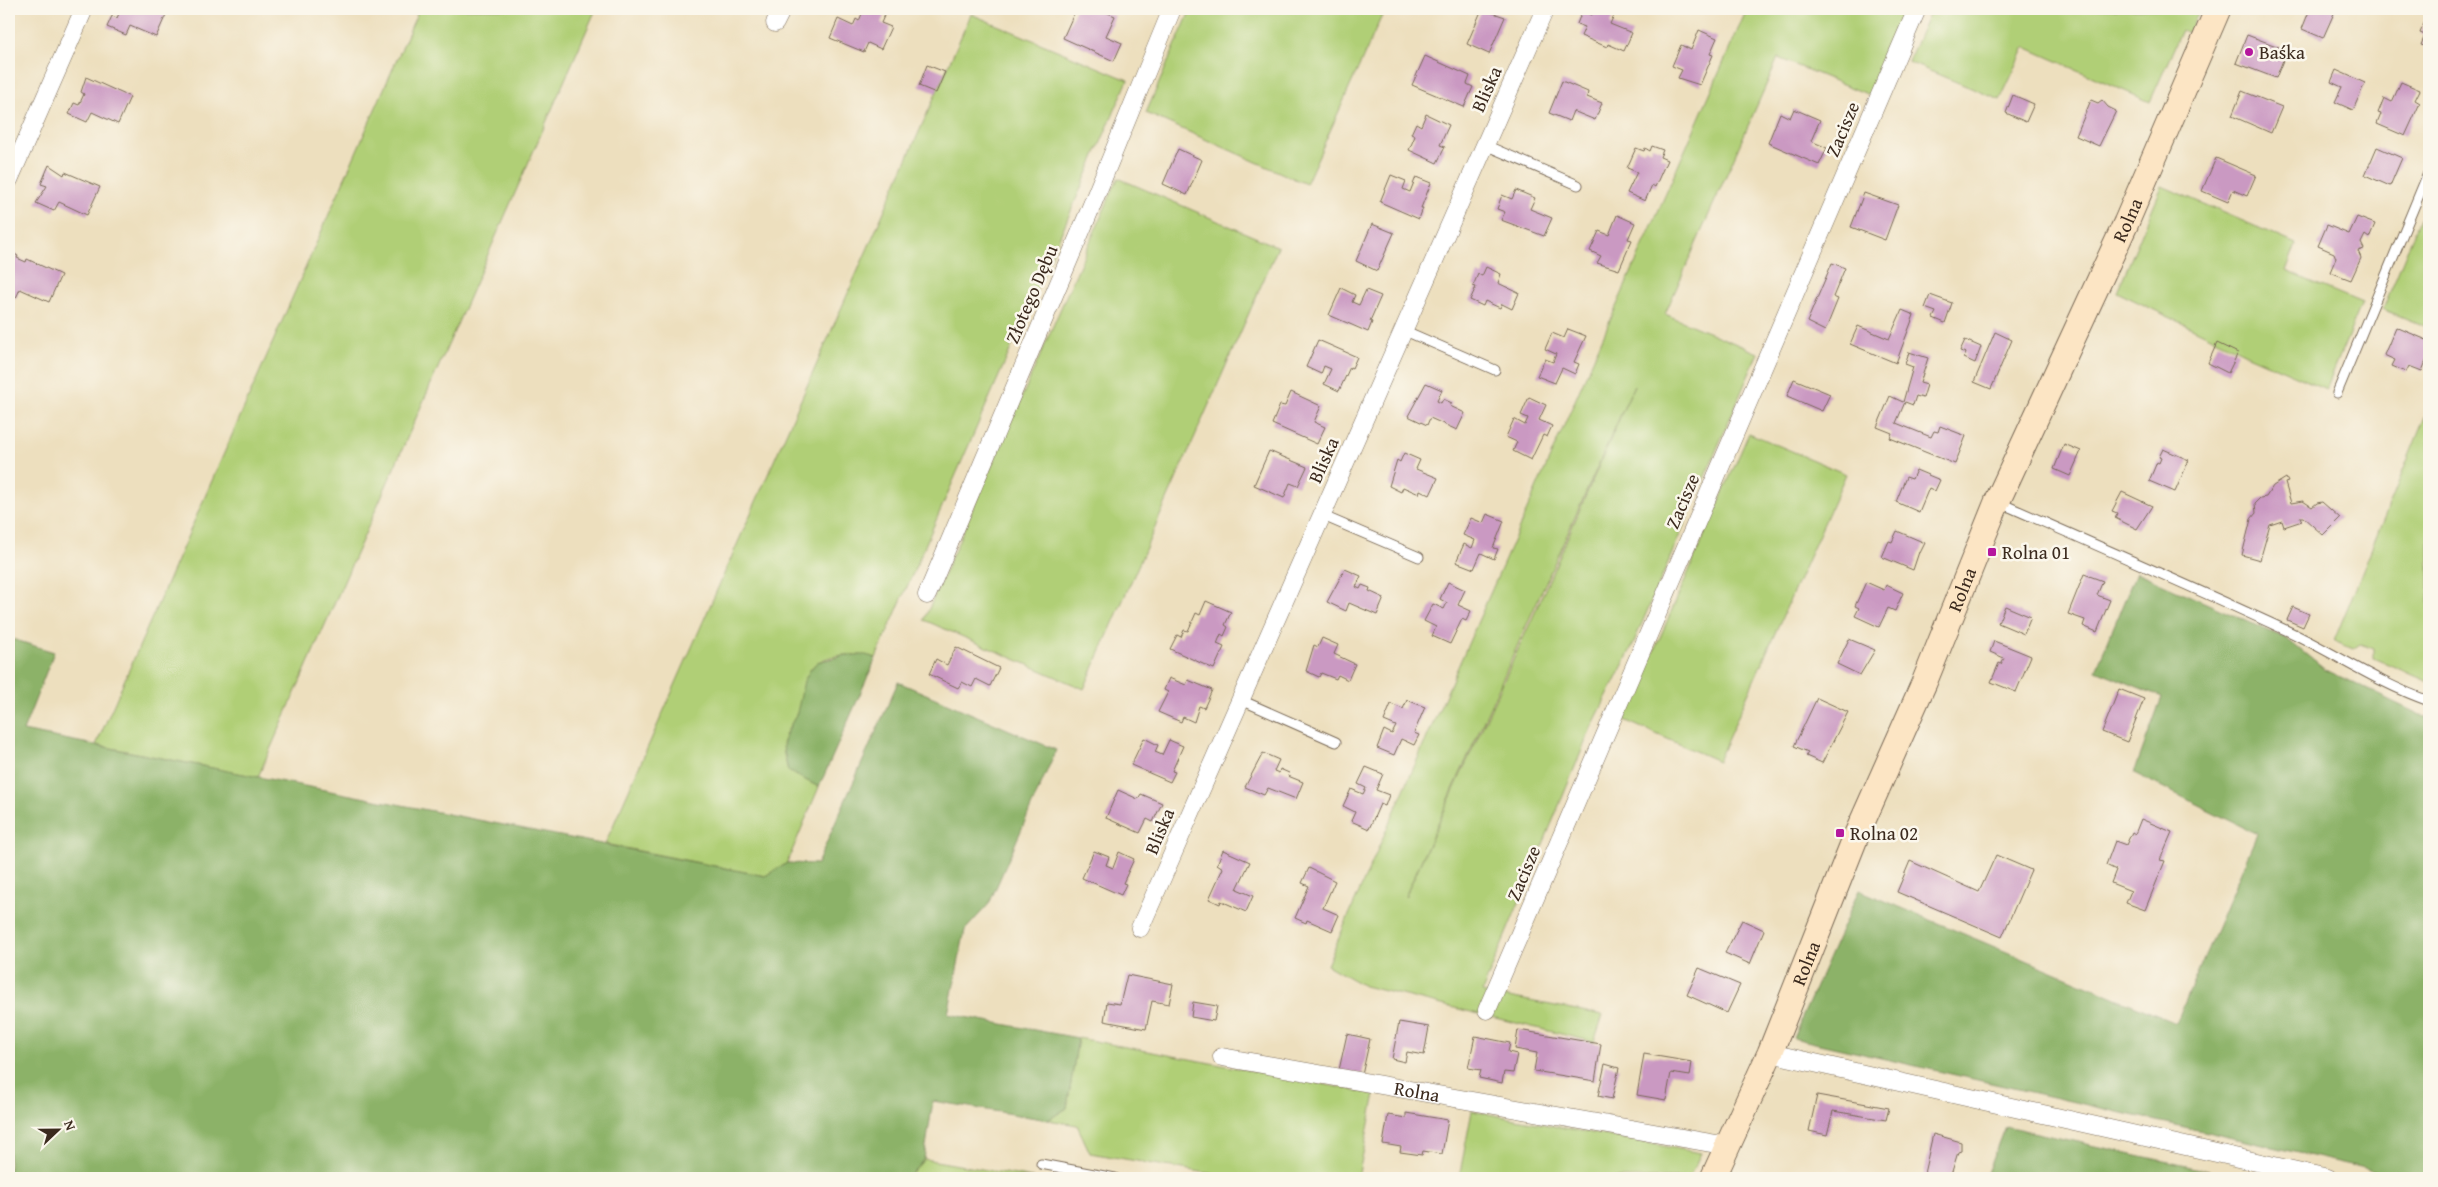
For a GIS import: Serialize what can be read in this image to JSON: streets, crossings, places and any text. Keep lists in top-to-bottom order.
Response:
{
  "streets": {
    "street": [
      "Bliska",
      "Zacisze",
      "Rolna",
      "Złotego Dębu"
    ]
  },
  "places": {
    "other": ["Baśka"],
    "transit": ["Rolna 01", "Rolna 02"]
  },
  "north": "right"
}
